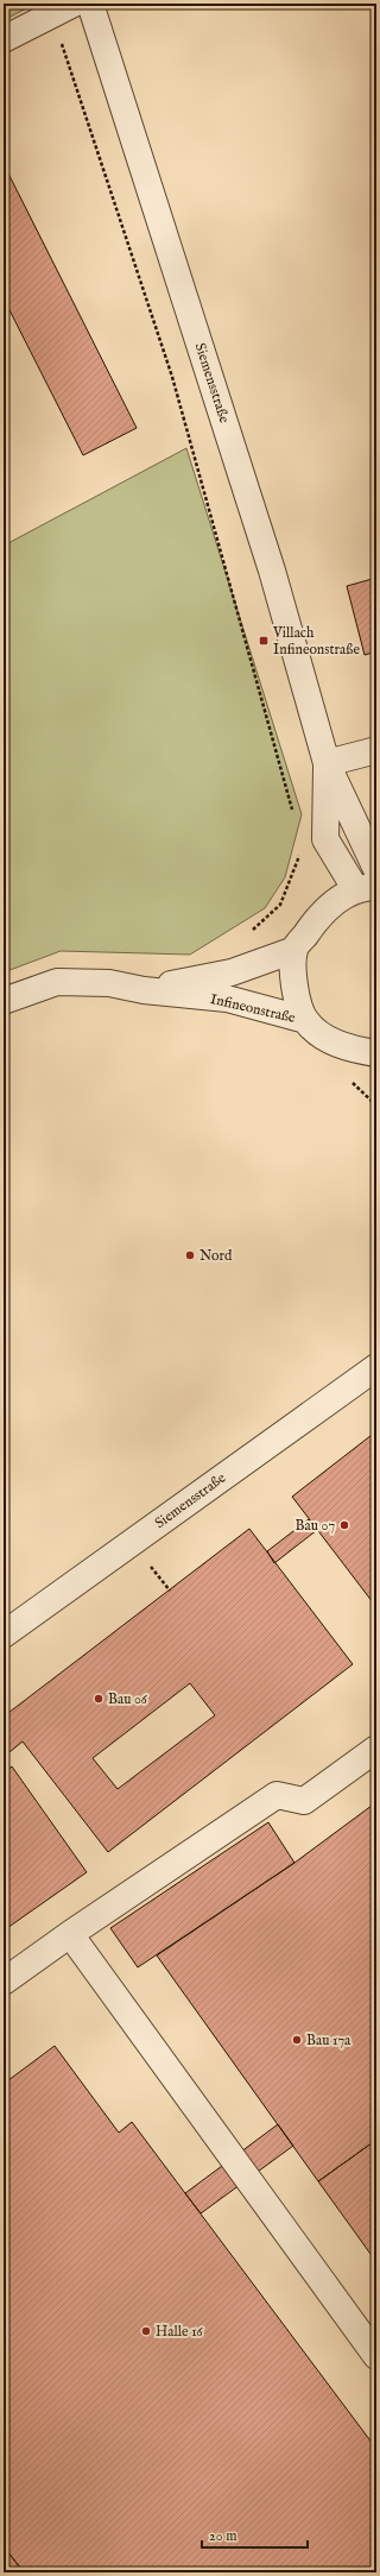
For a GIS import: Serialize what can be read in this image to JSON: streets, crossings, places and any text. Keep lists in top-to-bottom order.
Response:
{
  "streets": {
    "street": ["Siemensstraße", "Infineonstraße"]
  },
  "crossings": [
    ["Siemensstraße", "Infineonstraße"]
  ],
  "places": {
    "transit": ["Villach Infineonstraße"],
    "other": [
      "Nord",
      "Bau 07",
      "Bau 06",
      "Bau 17a",
      "Halle 16"
    ]
  },
  "scale_bar": "20 m"
}
